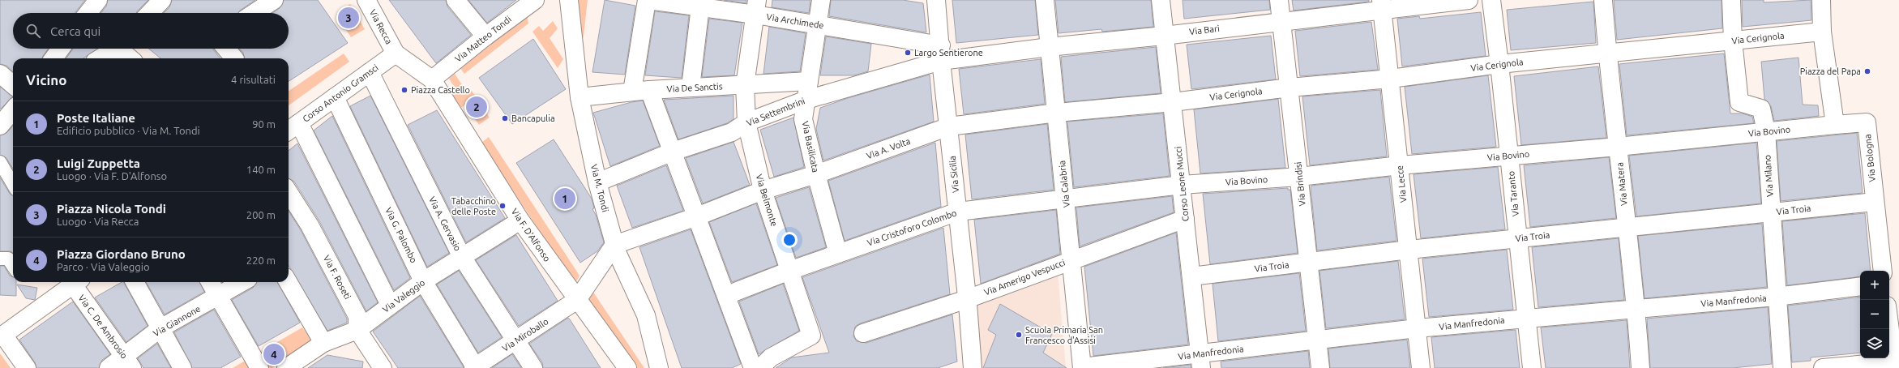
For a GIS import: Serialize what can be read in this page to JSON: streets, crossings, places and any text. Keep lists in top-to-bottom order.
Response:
{
  "streets": {
    "street": [
      "Via Archimede",
      "Via Recca",
      "Via Bari",
      "Via Cerignola",
      "Via Matteo Tondi",
      "Via De Sanctis",
      "Corso Antonio Gramsci",
      "Via Settembrini",
      "Via Bovino",
      "Via Basilicata",
      "Via A. Volta",
      "Via Bologna",
      "Via Sicilia",
      "Via Milano",
      "Via Calabria",
      "Corso Leone Mucci",
      "Via Brindisi",
      "Via Lecce",
      "Via Matera",
      "Via M. Tondi",
      "Via Taranto",
      "Via Belmonte",
      "Via Troia",
      "Via A. Gervasio",
      "Via Cristoforo Colombo",
      "Via G. Palombo",
      "Via F. D'Alfonso",
      "Via F. Roseti",
      "Via Amerigo Vespucci",
      "Via Valeggio",
      "Via Manfredonia",
      "Via Giannone",
      "Via C. De Ambrosio",
      "Via Miroballo"
    ]
  },
  "crossings": [
    ["Via Archimede", "Via Bari"],
    ["Via Archimede", "Via Settembrini"],
    ["Via Archimede", "Via Basilicata"],
    ["Via Archimede", "Via Sicilia"],
    ["Via Archimede", "Via Belmonte"],
    ["Via Recca", "Corso Antonio Gramsci"],
    ["Via Bari", "Via Settembrini"],
    ["Via Bari", "Via Sicilia"],
    ["Via Bari", "Via Calabria"],
    ["Via Bari", "Corso Leone Mucci"],
    ["Via Bari", "Via Brindisi"],
    ["Via Bari", "Via Lecce"],
    ["Via Cerignola", "Via A. Volta"],
    ["Via Cerignola", "Via Milano"],
    ["Via Cerignola", "Corso Leone Mucci"],
    ["Via Cerignola", "Via Brindisi"],
    ["Via Cerignola", "Via Lecce"],
    ["Via Cerignola", "Via Matera"],
    ["Via Cerignola", "Via Taranto"],
    ["Via Matteo Tondi", "Via F. D'Alfonso"],
    ["Via De Sanctis", "Via Basilicata"],
    ["Via De Sanctis", "Via M. Tondi"],
    ["Via De Sanctis", "Via Belmonte"],
    ["Corso Antonio Gramsci", "Via A. Gervasio"],
    ["Corso Antonio Gramsci", "Via G. Palombo"],
    ["Via Settembrini", "Via Basilicata"],
    ["Via Settembrini", "Via Sicilia"],
    ["Via Settembrini", "Via M. Tondi"],
    ["Via Settembrini", "Via Belmonte"],
    ["Via Bovino", "Via Bologna"],
    ["Via Bovino", "Via Milano"],
    ["Via Bovino", "Corso Leone Mucci"],
    ["Via Bovino", "Via Brindisi"],
    ["Via Bovino", "Via Lecce"],
    ["Via Bovino", "Via Matera"],
    ["Via Bovino", "Via Taranto"],
    ["Via Bovino", "Via Cristoforo Colombo"],
    ["Via Basilicata", "Via A. Volta"],
    ["Via Basilicata", "Via Cristoforo Colombo"],
    ["Via A. Volta", "Via Sicilia"],
    ["Via A. Volta", "Via Calabria"],
    ["Via A. Volta", "Corso Leone Mucci"],
    ["Via A. Volta", "Via M. Tondi"],
    ["Via A. Volta", "Via Belmonte"],
    ["Via Bologna", "Via Troia"],
    ["Via Sicilia", "Via Cristoforo Colombo"],
    ["Via Sicilia", "Via Amerigo Vespucci"],
    ["Via Milano", "Via Troia"],
    ["Via Milano", "Via Manfredonia"],
    ["Via Calabria", "Via Cristoforo Colombo"],
    ["Via Calabria", "Via Amerigo Vespucci"],
    ["Via Calabria", "Via Manfredonia"],
    ["Corso Leone Mucci", "Via Troia"],
    ["Corso Leone Mucci", "Via Cristoforo Colombo"],
    ["Corso Leone Mucci", "Via Amerigo Vespucci"],
    ["Corso Leone Mucci", "Via Manfredonia"],
    ["Via Brindisi", "Via Troia"],
    ["Via Brindisi", "Via Manfredonia"],
    ["Via Lecce", "Via Troia"],
    ["Via Lecce", "Via Manfredonia"],
    ["Via Matera", "Via Troia"],
    ["Via Matera", "Via Manfredonia"],
    ["Via Taranto", "Via Troia"],
    ["Via Taranto", "Via Manfredonia"],
    ["Via Belmonte", "Via Cristoforo Colombo"],
    ["Via A. Gervasio", "Via Valeggio"],
    ["Via A. Gervasio", "Via Miroballo"],
    ["Via G. Palombo", "Via Valeggio"],
    ["Via G. Palombo", "Via Miroballo"],
    ["Via F. D'Alfonso", "Via Valeggio"],
    ["Via F. D'Alfonso", "Via Miroballo"],
    ["Via F. Roseti", "Via Valeggio"],
    ["Via Giannone", "Via C. De Ambrosio"]
  ],
  "places": [
    "Largo Sentierone",
    "Piazza del Papa",
    "Piazza Castello",
    "Bancapulia",
    "Tabacchino delle Poste",
    "Scuola Primaria San Francesco d'Assisi"
  ],
  "page": {
    "pins": [
      "3",
      "2",
      "1",
      "4"
    ],
    "search": "Cerca qui",
    "heading": ["Vicino", "4 risultati"],
    "list": [
      {
        "mark": "1",
        "name": "Poste Italiane",
        "note": "Edificio pubblico · Via M. Tondi",
        "value": "90 m"
      },
      {
        "mark": "2",
        "name": "Luigi Zuppetta",
        "note": "Luogo · Via F. D'Alfonso",
        "value": "140 m"
      },
      {
        "mark": "3",
        "name": "Piazza Nicola Tondi",
        "note": "Luogo · Via Recca",
        "value": "200 m"
      },
      {
        "mark": "4",
        "name": "Piazza Giordano Bruno",
        "note": "Parco · Via Valeggio",
        "value": "220 m"
      }
    ],
    "map_buttons": ["+", "−"]
  }
}
